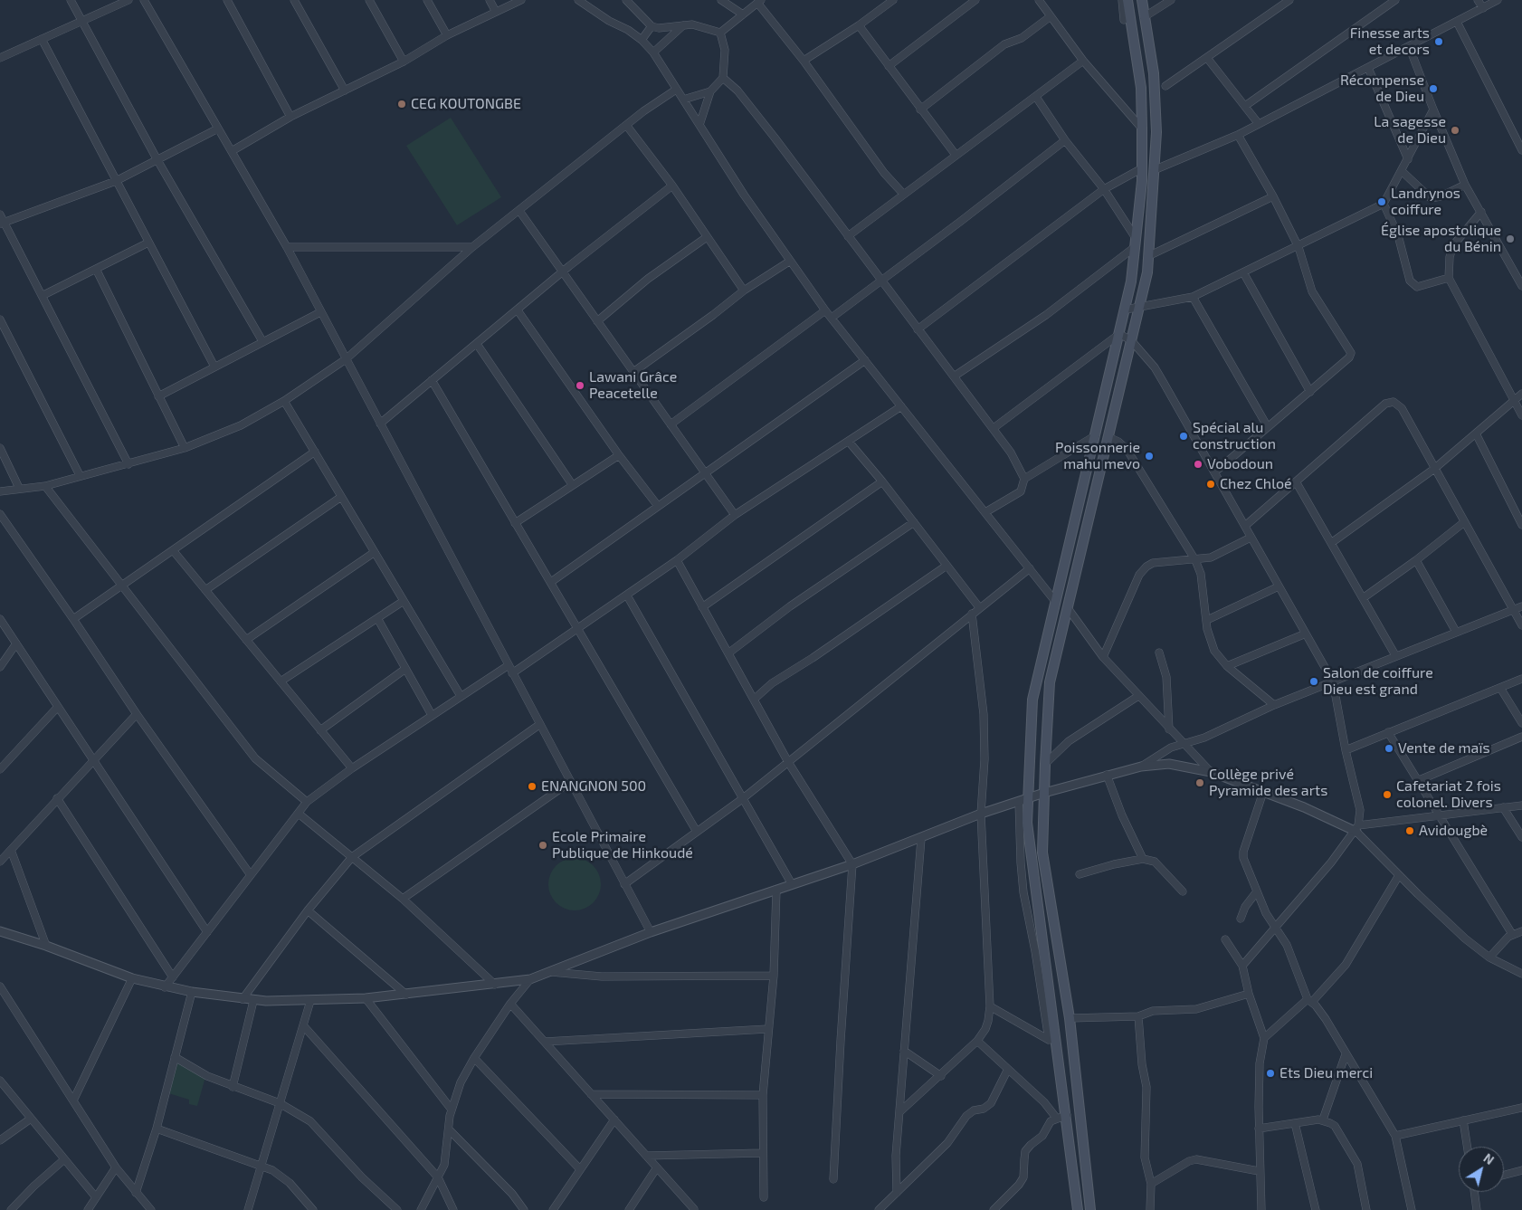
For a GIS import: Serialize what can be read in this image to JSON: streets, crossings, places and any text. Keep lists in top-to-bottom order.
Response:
{
  "places": [
    "Finesse arts et decors",
    "Récompense de Dieu",
    "CEG KOUTONGBE",
    "La sagesse de Dieu",
    "Landrynos coiffure",
    "Église apostolique du Bénin",
    "Lawani Grâce Peacetelle",
    "Spécial alu construction",
    "Poissonnerie mahu mevo",
    "Vobodoun",
    "Chez Chloé",
    "Salon de coiffure Dieu est grand",
    "Vente de maïs",
    "Collège privé Pyramide des arts",
    "ENANGNON 500",
    "Cafetariat 2 fois colonel. Divers",
    "Avidougbè",
    "Ecole Primaire Publique de Hinkoudé",
    "Ets Dieu merci"
  ],
  "north": "top right"
}
